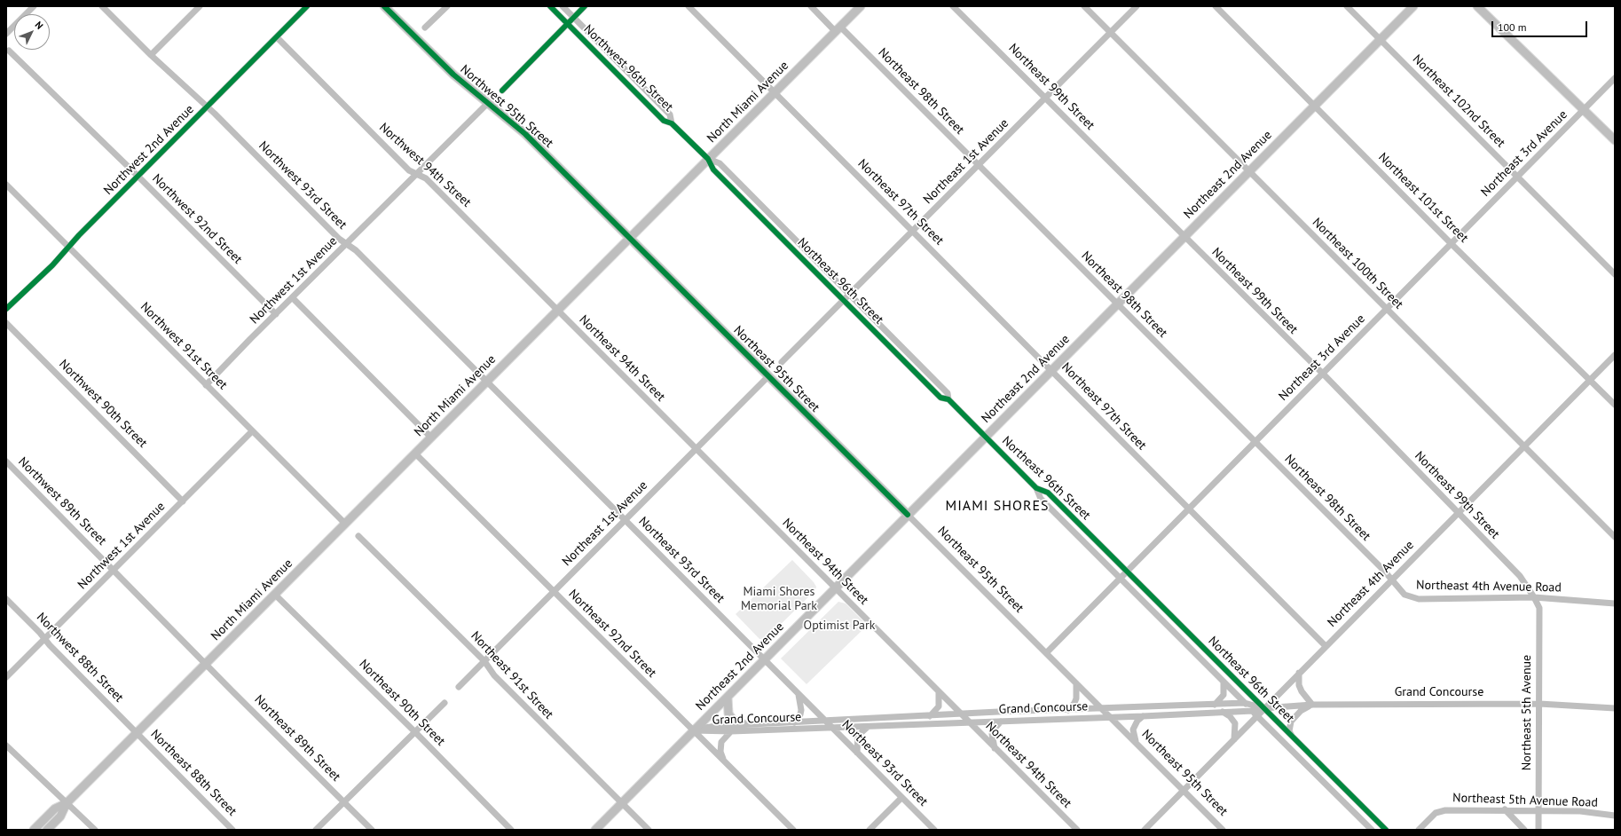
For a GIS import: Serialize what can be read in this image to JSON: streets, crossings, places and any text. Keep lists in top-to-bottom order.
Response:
{
  "streets": {
    "main road": [
      "North Miami Avenue",
      "Northwest 95th Street",
      "Northeast 2nd Avenue",
      "Northeast 95th Street"
    ],
    "street": [
      "Northwest 96th Street",
      "Northeast 99th Street",
      "Northeast 98th Street",
      "Northeast 102nd Street",
      "Northwest 2nd Avenue",
      "Northeast 3rd Avenue",
      "Northeast 1st Avenue",
      "Northwest 94th Street",
      "Northwest 93rd Street",
      "Northeast 101st Street",
      "Northeast 97th Street",
      "Northwest 92nd Street",
      "Northeast 100th Street",
      "Northwest 1st Avenue",
      "Northeast 96th Street",
      "Northwest 91st Street",
      "Northeast 94th Street",
      "Northwest 90th Street",
      "Northwest 89th Street",
      "Northeast 93rd Street",
      "Northeast 4th Avenue",
      "Northeast 4th Avenue Road",
      "Northeast 92nd Street",
      "Northwest 88th Street",
      "Northeast 91st Street",
      "Grand Concourse",
      "Northeast 90th Street",
      "Northeast 5th Avenue",
      "Northeast 89th Street",
      "Northeast 88th Street",
      "Northeast 5th Avenue Road"
    ]
  },
  "crossings": [
    ["Northwest 96th Street", "North Miami Avenue"],
    ["Northwest 96th Street", "Northeast 96th Street"],
    ["Northeast 99th Street", "Northeast 3rd Avenue"],
    ["Northeast 99th Street", "Northeast 1st Avenue"],
    ["Northeast 99th Street", "Northeast 2nd Avenue"],
    ["Northeast 99th Street", "Northeast 4th Avenue"],
    ["Northeast 99th Street", "Northeast 4th Avenue Road"],
    ["Northeast 99th Street", "Northeast 5th Avenue"],
    ["Northeast 98th Street", "North Miami Avenue"],
    ["Northeast 98th Street", "Northeast 3rd Avenue"],
    ["Northeast 98th Street", "Northeast 1st Avenue"],
    ["Northeast 98th Street", "Northeast 2nd Avenue"],
    ["Northeast 98th Street", "Northeast 4th Avenue"],
    ["Northeast 98th Street", "Northeast 4th Avenue Road"],
    ["Northeast 102nd Street", "Northeast 3rd Avenue"],
    ["Northeast 102nd Street", "Northeast 2nd Avenue"],
    ["North Miami Avenue", "Northwest 95th Street"],
    ["North Miami Avenue", "Northwest 94th Street"],
    ["North Miami Avenue", "Northwest 93rd Street"],
    ["North Miami Avenue", "Northeast 97th Street"],
    ["North Miami Avenue", "Northeast 96th Street"],
    ["North Miami Avenue", "Northwest 91st Street"],
    ["North Miami Avenue", "Northeast 94th Street"],
    ["North Miami Avenue", "Northeast 95th Street"],
    ["North Miami Avenue", "Northwest 89th Street"],
    ["North Miami Avenue", "Northeast 93rd Street"],
    ["North Miami Avenue", "Northeast 92nd Street"],
    ["North Miami Avenue", "Northwest 88th Street"],
    ["North Miami Avenue", "Northeast 90th Street"],
    ["North Miami Avenue", "Northeast 89th Street"],
    ["North Miami Avenue", "Northeast 88th Street"],
    ["Northwest 95th Street", "Northwest 1st Avenue"],
    ["Northwest 95th Street", "Northeast 95th Street"],
    ["Northwest 2nd Avenue", "Northwest 94th Street"],
    ["Northwest 2nd Avenue", "Northwest 93rd Street"],
    ["Northwest 2nd Avenue", "Northwest 92nd Street"],
    ["Northwest 2nd Avenue", "Northwest 91st Street"],
    ["Northeast 3rd Avenue", "Northeast 101st Street"],
    ["Northeast 3rd Avenue", "Northeast 97th Street"],
    ["Northeast 3rd Avenue", "Northeast 100th Street"],
    ["Northeast 3rd Avenue", "Northeast 96th Street"],
    ["Northeast 3rd Avenue", "Northeast 95th Street"],
    ["Northeast 1st Avenue", "Northeast 97th Street"],
    ["Northeast 1st Avenue", "Northeast 100th Street"],
    ["Northeast 1st Avenue", "Northeast 96th Street"],
    ["Northeast 1st Avenue", "Northeast 94th Street"],
    ["Northeast 1st Avenue", "Northeast 95th Street"],
    ["Northeast 1st Avenue", "Northeast 93rd Street"],
    ["Northeast 1st Avenue", "Northeast 92nd Street"],
    ["Northeast 1st Avenue", "Northeast 91st Street"],
    ["Northwest 94th Street", "Northwest 1st Avenue"],
    ["Northwest 94th Street", "Northeast 94th Street"],
    ["Northeast 2nd Avenue", "Northeast 101st Street"],
    ["Northeast 2nd Avenue", "Northeast 97th Street"],
    ["Northeast 2nd Avenue", "Northeast 100th Street"],
    ["Northeast 2nd Avenue", "Northeast 96th Street"],
    ["Northeast 2nd Avenue", "Northeast 94th Street"],
    ["Northeast 2nd Avenue", "Northeast 95th Street"],
    ["Northeast 2nd Avenue", "Northeast 93rd Street"],
    ["Northeast 2nd Avenue", "Northeast 92nd Street"],
    ["Northeast 2nd Avenue", "Northeast 91st Street"],
    ["Northeast 2nd Avenue", "Grand Concourse"],
    ["Northwest 93rd Street", "Northwest 1st Avenue"],
    ["Northwest 93rd Street", "Northeast 93rd Street"],
    ["Northeast 101st Street", "Northeast 4th Avenue"],
    ["Northeast 97th Street", "Northeast 4th Avenue"],
    ["Northwest 92nd Street", "Northwest 1st Avenue"],
    ["Northeast 100th Street", "Northeast 4th Avenue"],
    ["Northwest 1st Avenue", "Northwest 91st Street"],
    ["Northwest 1st Avenue", "Northwest 90th Street"],
    ["Northwest 1st Avenue", "Northwest 89th Street"],
    ["Northwest 1st Avenue", "Northwest 88th Street"],
    ["Northeast 96th Street", "Northeast 4th Avenue"],
    ["Northeast 96th Street", "Grand Concourse"],
    ["Northeast 94th Street", "Grand Concourse"],
    ["Northeast 95th Street", "Northeast 4th Avenue"],
    ["Northeast 95th Street", "Grand Concourse"],
    ["Northwest 89th Street", "Northeast 89th Street"],
    ["Northeast 93rd Street", "Grand Concourse"],
    ["Northeast 4th Avenue", "Northeast 4th Avenue Road"],
    ["Northeast 4th Avenue", "Grand Concourse"],
    ["Northeast 4th Avenue Road", "Northeast 5th Avenue"],
    ["Northeast 92nd Street", "Grand Concourse"],
    ["Northwest 88th Street", "Northeast 88th Street"],
    ["Grand Concourse", "Northeast 5th Avenue"],
    ["Northeast 5th Avenue", "Northeast 5th Avenue Road"]
  ],
  "districts": ["MIAMI SHORES"],
  "parks": ["Miami Shores Memorial Park", "Optimist Park"],
  "scale_bar": "100 m",
  "north": "top right"
}
